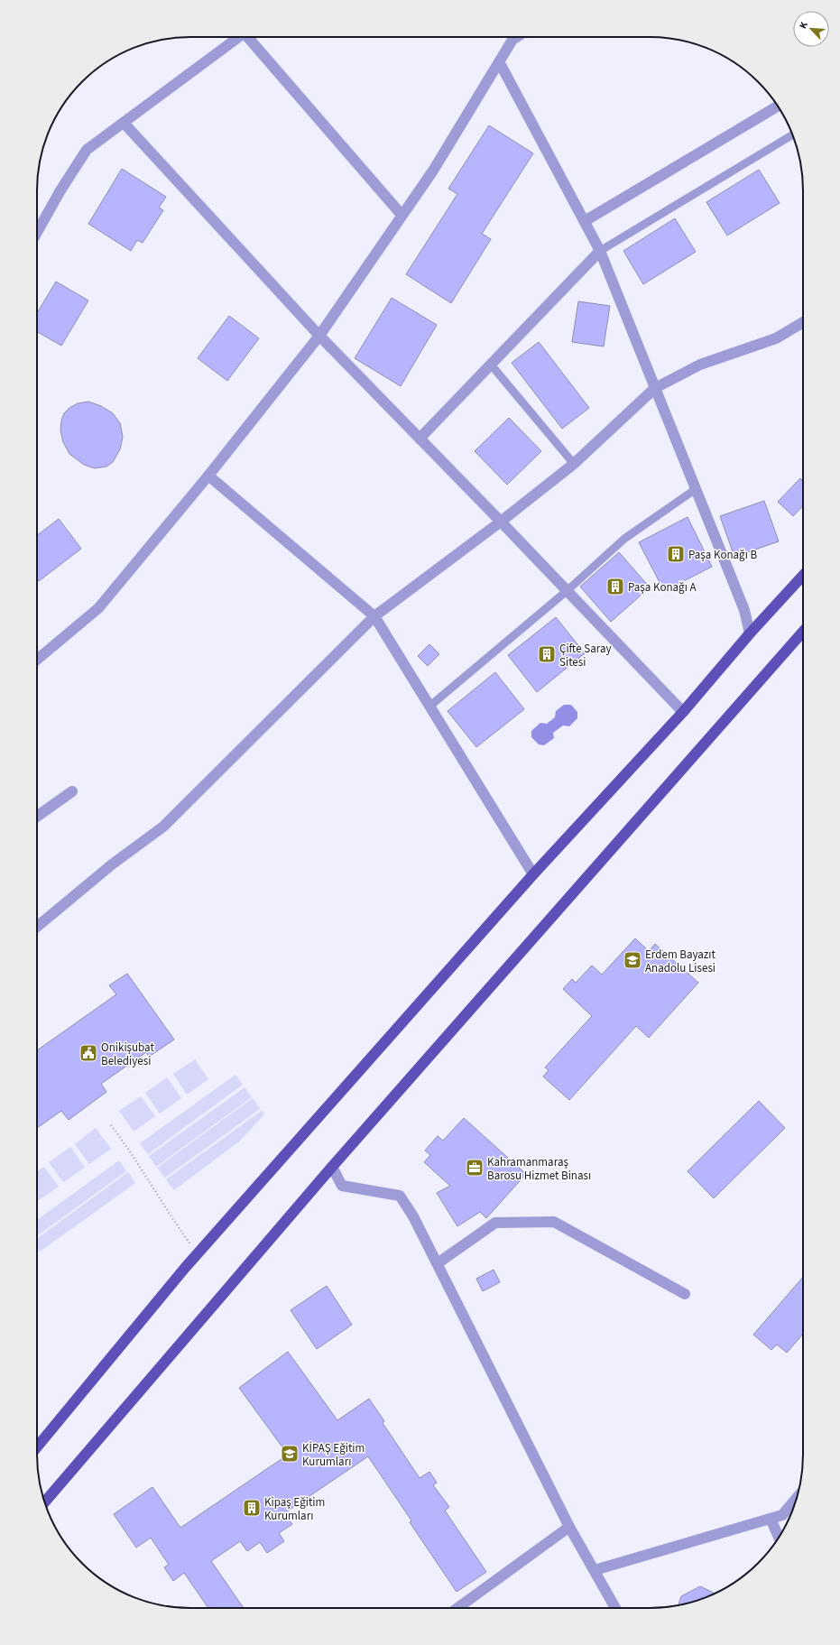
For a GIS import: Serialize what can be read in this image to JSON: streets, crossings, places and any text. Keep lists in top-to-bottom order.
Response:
{
  "places": {
    "building": [
      "Paşa Konağı B",
      "Paşa Konağı A",
      "Çifte Saray Sitesi",
      "Kipaş Eğitim Kurumları"
    ],
    "school or university": ["Erdem Bayazıt Anadolu Lisesi", "KİPAŞ Eğitim Kurumları"],
    "public building": ["Onikişubat Belediyesi"],
    "office": ["Kahramanmaraş Barosu Hizmet Binası"]
  },
  "north": "top left"
}
